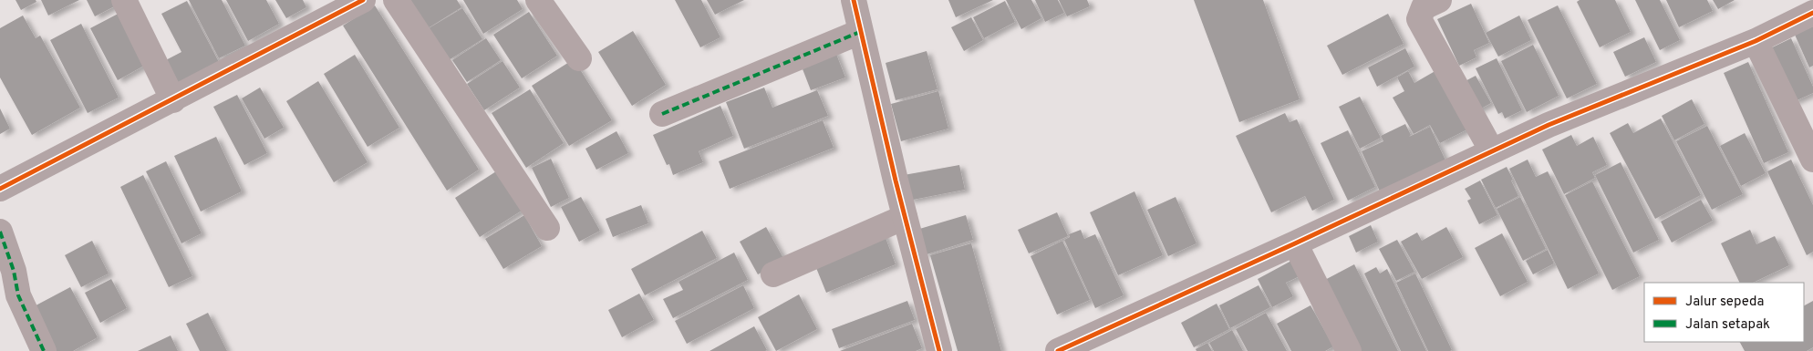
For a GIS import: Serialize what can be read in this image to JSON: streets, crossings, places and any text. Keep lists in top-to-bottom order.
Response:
{
  "legend": ["Jalur sepeda", "Jalan setapak"]
}
